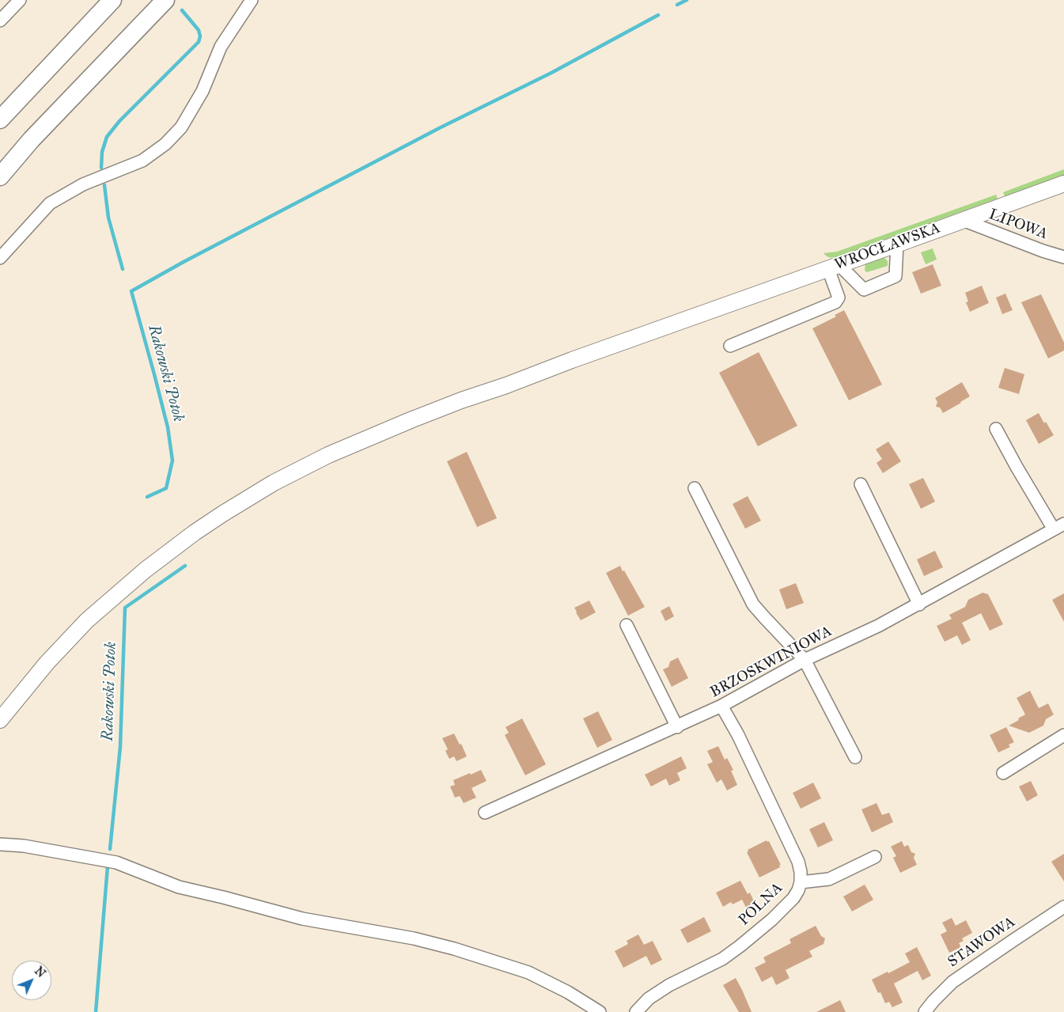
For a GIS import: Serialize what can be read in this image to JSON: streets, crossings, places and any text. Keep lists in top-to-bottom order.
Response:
{
  "streets": {
    "main road": ["WROCŁAWSKA"],
    "street": [
      "LIPOWA",
      "BRZOSKWINIOWA",
      "POLNA",
      "STAWOWA"
    ]
  },
  "crossings": [
    ["LIPOWA", "WROCŁAWSKA"],
    ["BRZOSKWINIOWA", "POLNA"]
  ],
  "water": ["Rakowski Potok"],
  "north": "top right"
}
